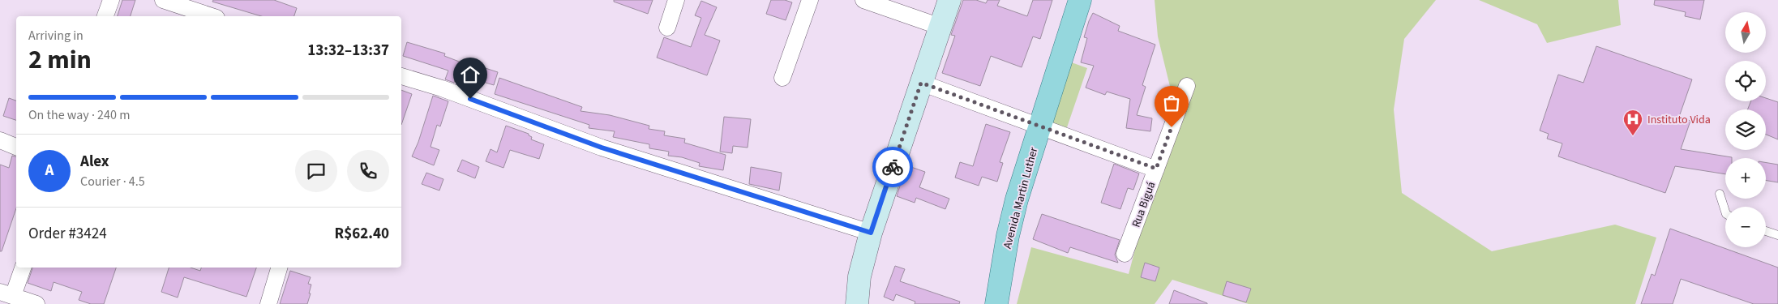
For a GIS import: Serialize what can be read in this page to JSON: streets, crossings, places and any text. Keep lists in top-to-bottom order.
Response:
{
  "streets": {
    "main road": ["Avenida Martin Luther"],
    "street": ["Rua Biguá"]
  },
  "places": {
    "hospital": ["Instituto Vida"]
  },
  "north": "top",
  "page": {
    "map_buttons": ["+", "−"],
    "heading": ["2 min", "Arriving in", "13:32–13:37"],
    "panel": [
      "Alex",
      "Courier · 4.5",
      "Order #3424",
      "R$62.40"
    ],
    "bar": "On the way · 240 m",
    "round": "A"
  }
}
